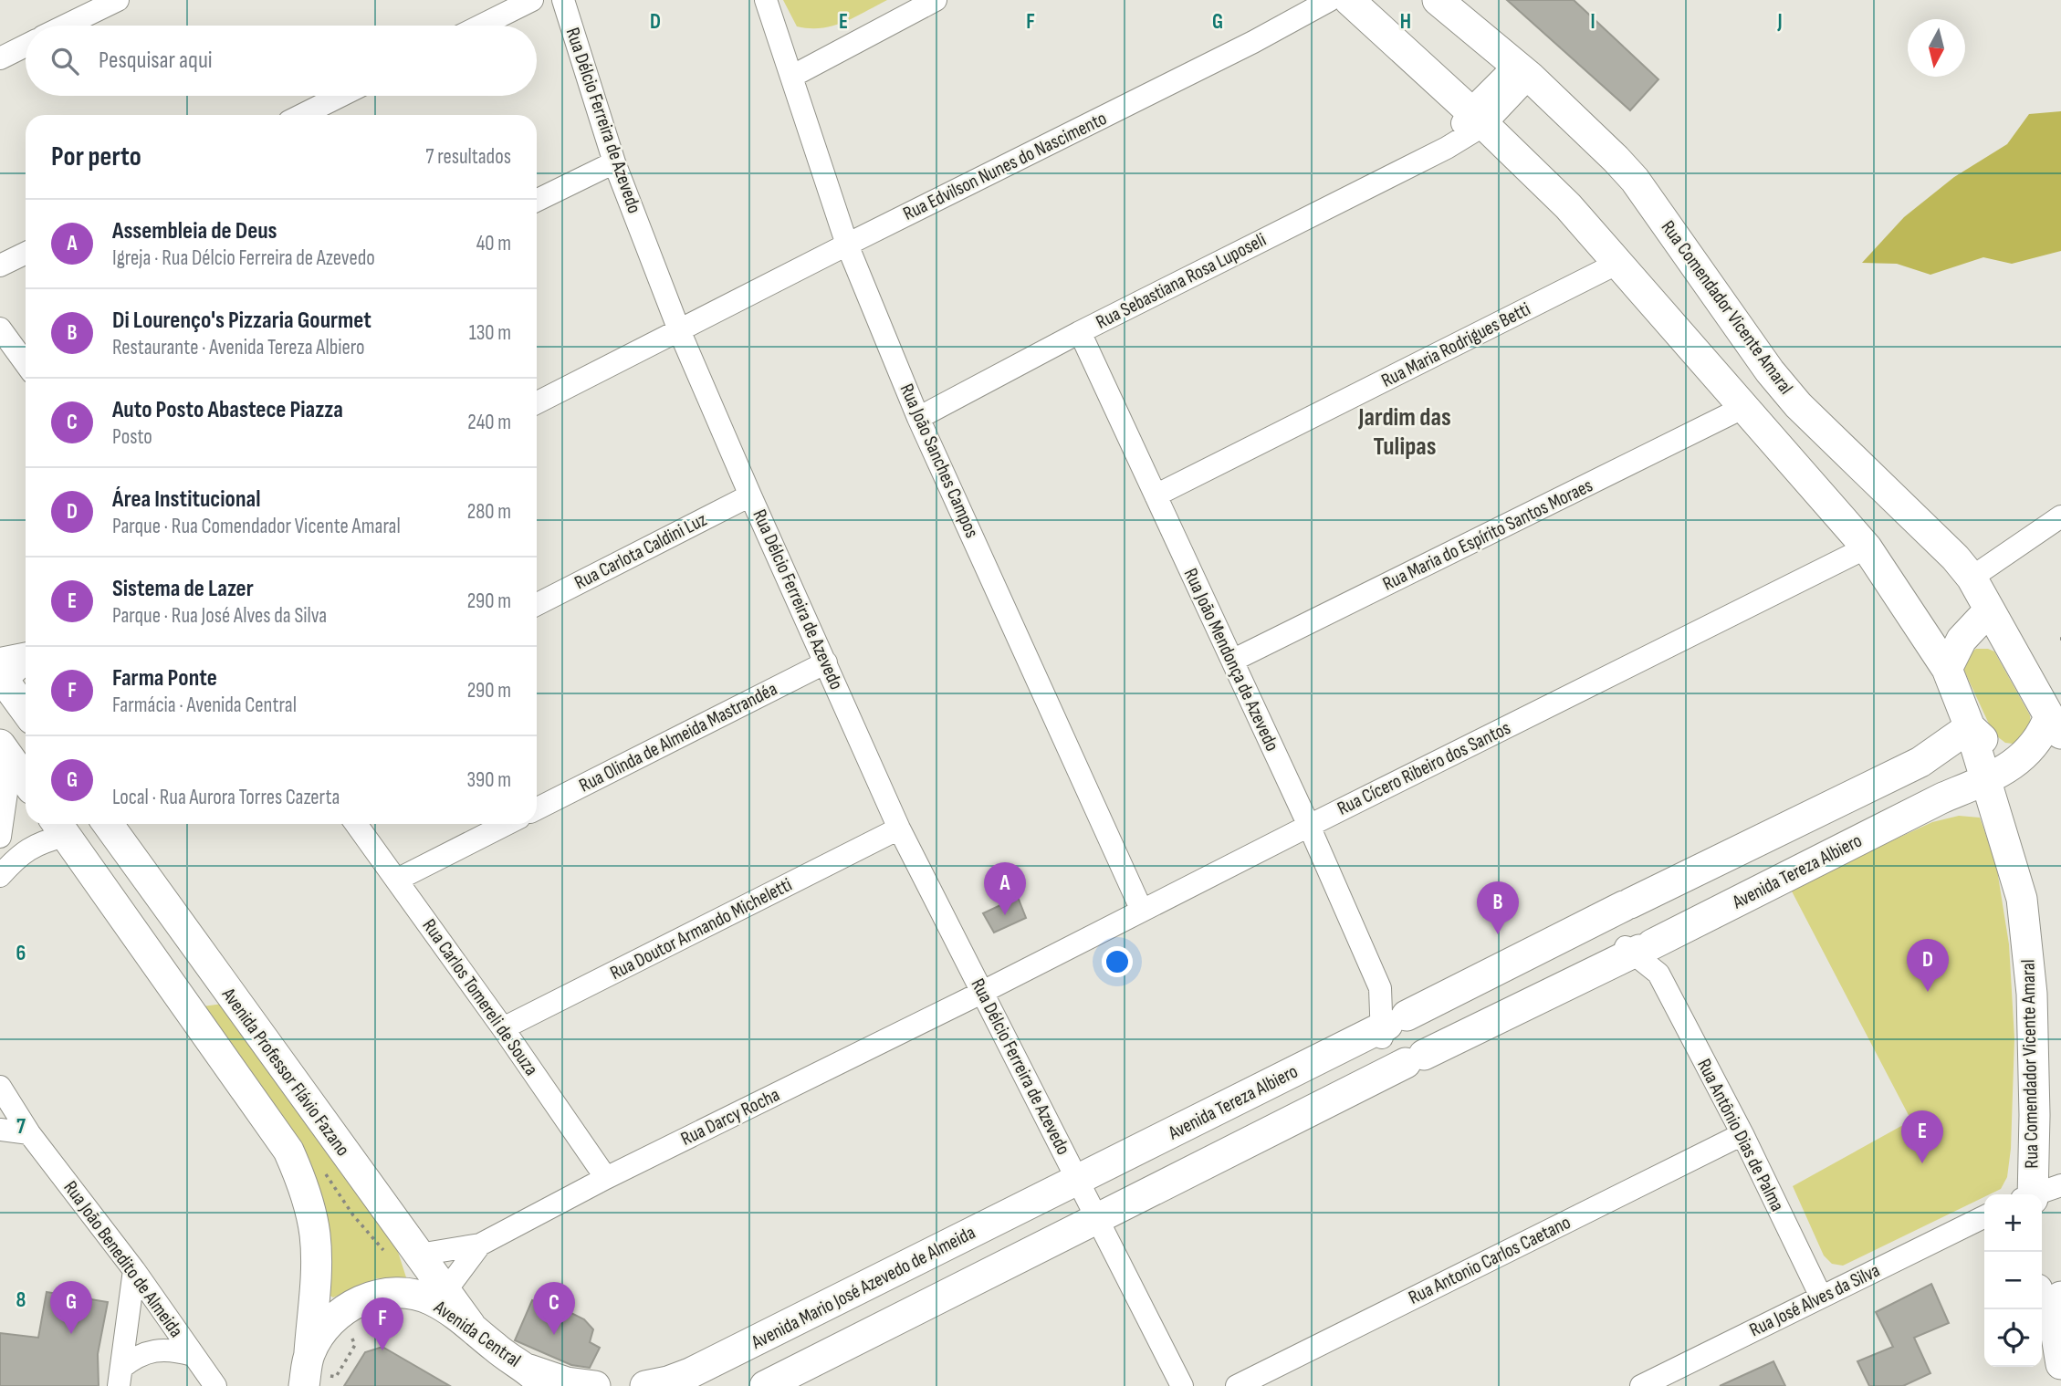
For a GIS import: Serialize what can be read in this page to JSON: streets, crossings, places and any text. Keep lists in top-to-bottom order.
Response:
{
  "streets": {
    "street": [
      "Rua Délcio Ferreira de Azevedo",
      "Rua Edvilson Nunes do Nascimento",
      "Rua Sebastiana Rosa Luposeli",
      "Rua Comendador Vicente Amaral",
      "Rua Maria Rodrigues Betti",
      "Rua João Sanches Campos",
      "Rua Maria do Espírito Santos Moraes",
      "Rua Carlota Caldini Luz",
      "Rua João Mendonça de Azevedo",
      "Rua Olinda de Almeida Mastrandéa",
      "Rua Cícero Ribeiro dos Santos",
      "Avenida Tereza Albiero",
      "Rua Doutor Armando Micheletti",
      "Rua Carlos Tomereli de Souza",
      "Avenida Professor Flávio Fazano",
      "Rua Darcy Rocha",
      "Rua Antônio Dias de Palma",
      "Rua João Benedito de Almeida",
      "Rua Antonio Carlos Caetano",
      "Avenida Mario José Azevedo de Almeida",
      "Rua José Alves da Silva",
      "Avenida Central"
    ]
  },
  "crossings": [
    ["Rua Délcio Ferreira de Azevedo", "Rua Edvilson Nunes do Nascimento"],
    ["Rua Délcio Ferreira de Azevedo", "Rua Carlota Caldini Luz"],
    ["Rua Délcio Ferreira de Azevedo", "Rua Olinda de Almeida Mastrandéa"],
    ["Rua Délcio Ferreira de Azevedo", "Rua Cícero Ribeiro dos Santos"],
    ["Rua Délcio Ferreira de Azevedo", "Avenida Tereza Albiero"],
    ["Rua Délcio Ferreira de Azevedo", "Rua Doutor Armando Micheletti"],
    ["Rua Délcio Ferreira de Azevedo", "Rua Darcy Rocha"],
    ["Rua Délcio Ferreira de Azevedo", "Avenida Mario José Azevedo de Almeida"],
    ["Rua Edvilson Nunes do Nascimento", "Rua João Sanches Campos"],
    ["Rua Sebastiana Rosa Luposeli", "Rua Comendador Vicente Amaral"],
    ["Rua Sebastiana Rosa Luposeli", "Rua João Sanches Campos"],
    ["Rua Sebastiana Rosa Luposeli", "Rua João Mendonça de Azevedo"],
    ["Rua Comendador Vicente Amaral", "Rua Maria Rodrigues Betti"],
    ["Rua Comendador Vicente Amaral", "Rua Maria do Espírito Santos Moraes"],
    ["Rua Comendador Vicente Amaral", "Rua Cícero Ribeiro dos Santos"],
    ["Rua Comendador Vicente Amaral", "Avenida Tereza Albiero"],
    ["Rua Maria Rodrigues Betti", "Rua João Mendonça de Azevedo"],
    ["Rua João Sanches Campos", "Rua Cícero Ribeiro dos Santos"],
    ["Rua Maria do Espírito Santos Moraes", "Rua João Mendonça de Azevedo"],
    ["Rua João Mendonça de Azevedo", "Rua Cícero Ribeiro dos Santos"],
    ["Rua João Mendonça de Azevedo", "Avenida Tereza Albiero"],
    ["Rua Cícero Ribeiro dos Santos", "Rua Darcy Rocha"],
    ["Avenida Tereza Albiero", "Rua Antônio Dias de Palma"],
    ["Avenida Tereza Albiero", "Avenida Mario José Azevedo de Almeida"],
    ["Rua Doutor Armando Micheletti", "Rua Carlos Tomereli de Souza"],
    ["Rua Carlos Tomereli de Souza", "Rua Darcy Rocha"],
    ["Avenida Professor Flávio Fazano", "Rua Darcy Rocha"],
    ["Avenida Professor Flávio Fazano", "Avenida Central"],
    ["Rua Antônio Dias de Palma", "Rua Antonio Carlos Caetano"],
    ["Rua Antônio Dias de Palma", "Rua José Alves da Silva"]
  ],
  "districts": ["Jardim das Tulipas"],
  "north": "bottom",
  "page": {
    "search": "Pesquisar aqui",
    "heading": ["Por perto", "7 resultados"],
    "list": [
      {
        "mark": "A",
        "name": "Assembleia de Deus",
        "note": "Igreja · Rua Délcio Ferreira de Azevedo",
        "value": "40 m"
      },
      {
        "mark": "B",
        "name": "Di Lourenço's Pizzaria Gourmet",
        "note": "Restaurante · Avenida Tereza Albiero",
        "value": "130 m"
      },
      {
        "mark": "C",
        "name": "Auto Posto Abastece Piazza",
        "note": "Posto",
        "value": "240 m"
      },
      {
        "mark": "D",
        "name": "Área Institucional",
        "note": "Parque · Rua Comendador Vicente Amaral",
        "value": "280 m"
      },
      {
        "mark": "E",
        "name": "Sistema de Lazer",
        "note": "Parque · Rua José Alves da Silva",
        "value": "290 m"
      },
      {
        "mark": "F",
        "name": "Farma Ponte",
        "note": "Farmácia · Avenida Central",
        "value": "290 m"
      },
      {
        "mark": "G",
        "name": "ㅤ",
        "note": "Local · Rua Aurora Torres Cazerta",
        "value": "390 m"
      }
    ],
    "pins": [
      "A",
      "B",
      "D",
      "E",
      "G",
      "C",
      "F"
    ],
    "map_buttons": ["+", "−"]
  },
  "grid": {
    "columns": [
      "D",
      "E",
      "F",
      "G",
      "H",
      "I",
      "J"
    ],
    "rows": ["6", "7", "8"]
  }
}
